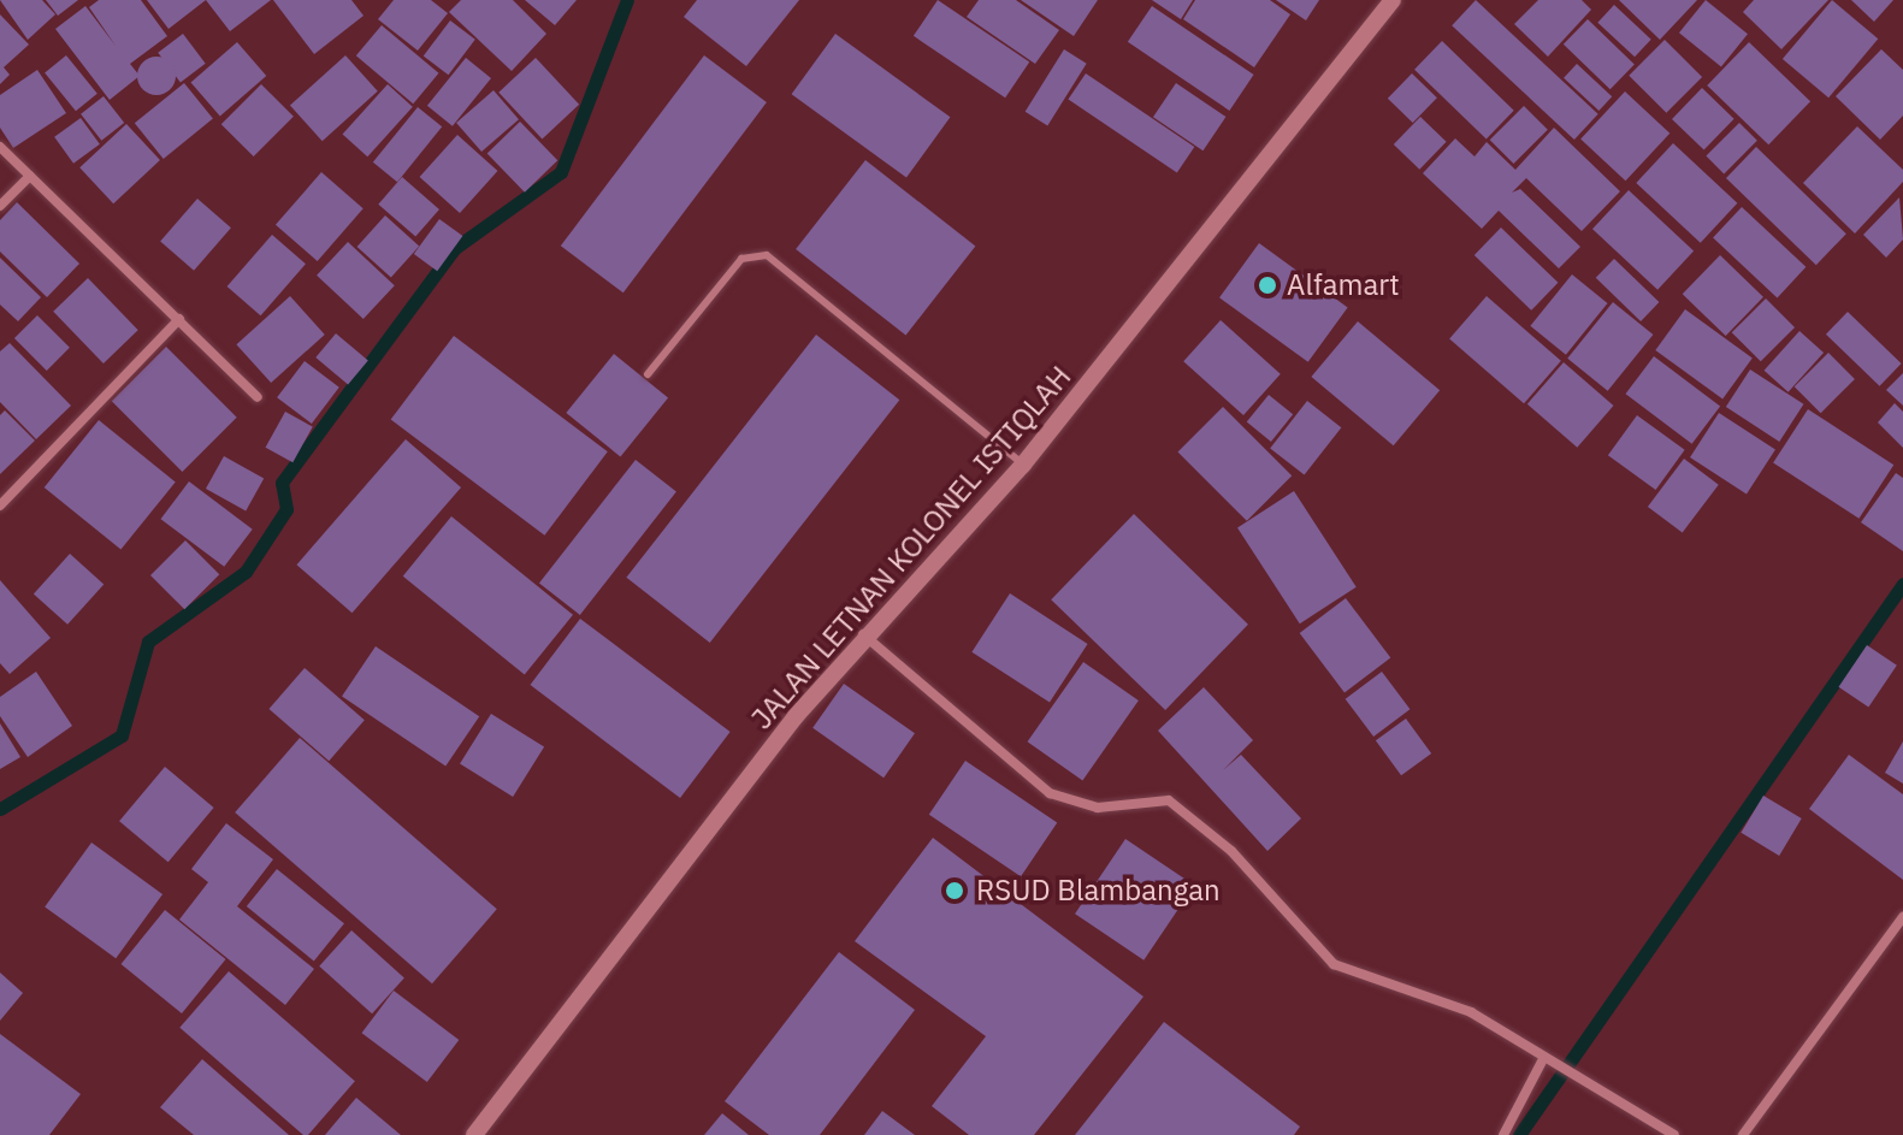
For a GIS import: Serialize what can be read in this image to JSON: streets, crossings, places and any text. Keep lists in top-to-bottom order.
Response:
{
  "streets": {
    "street": ["JALAN LETNAN KOLONEL ISTIQLAH"]
  },
  "places": ["Alfamart", "RSUD Blambangan"]
}
